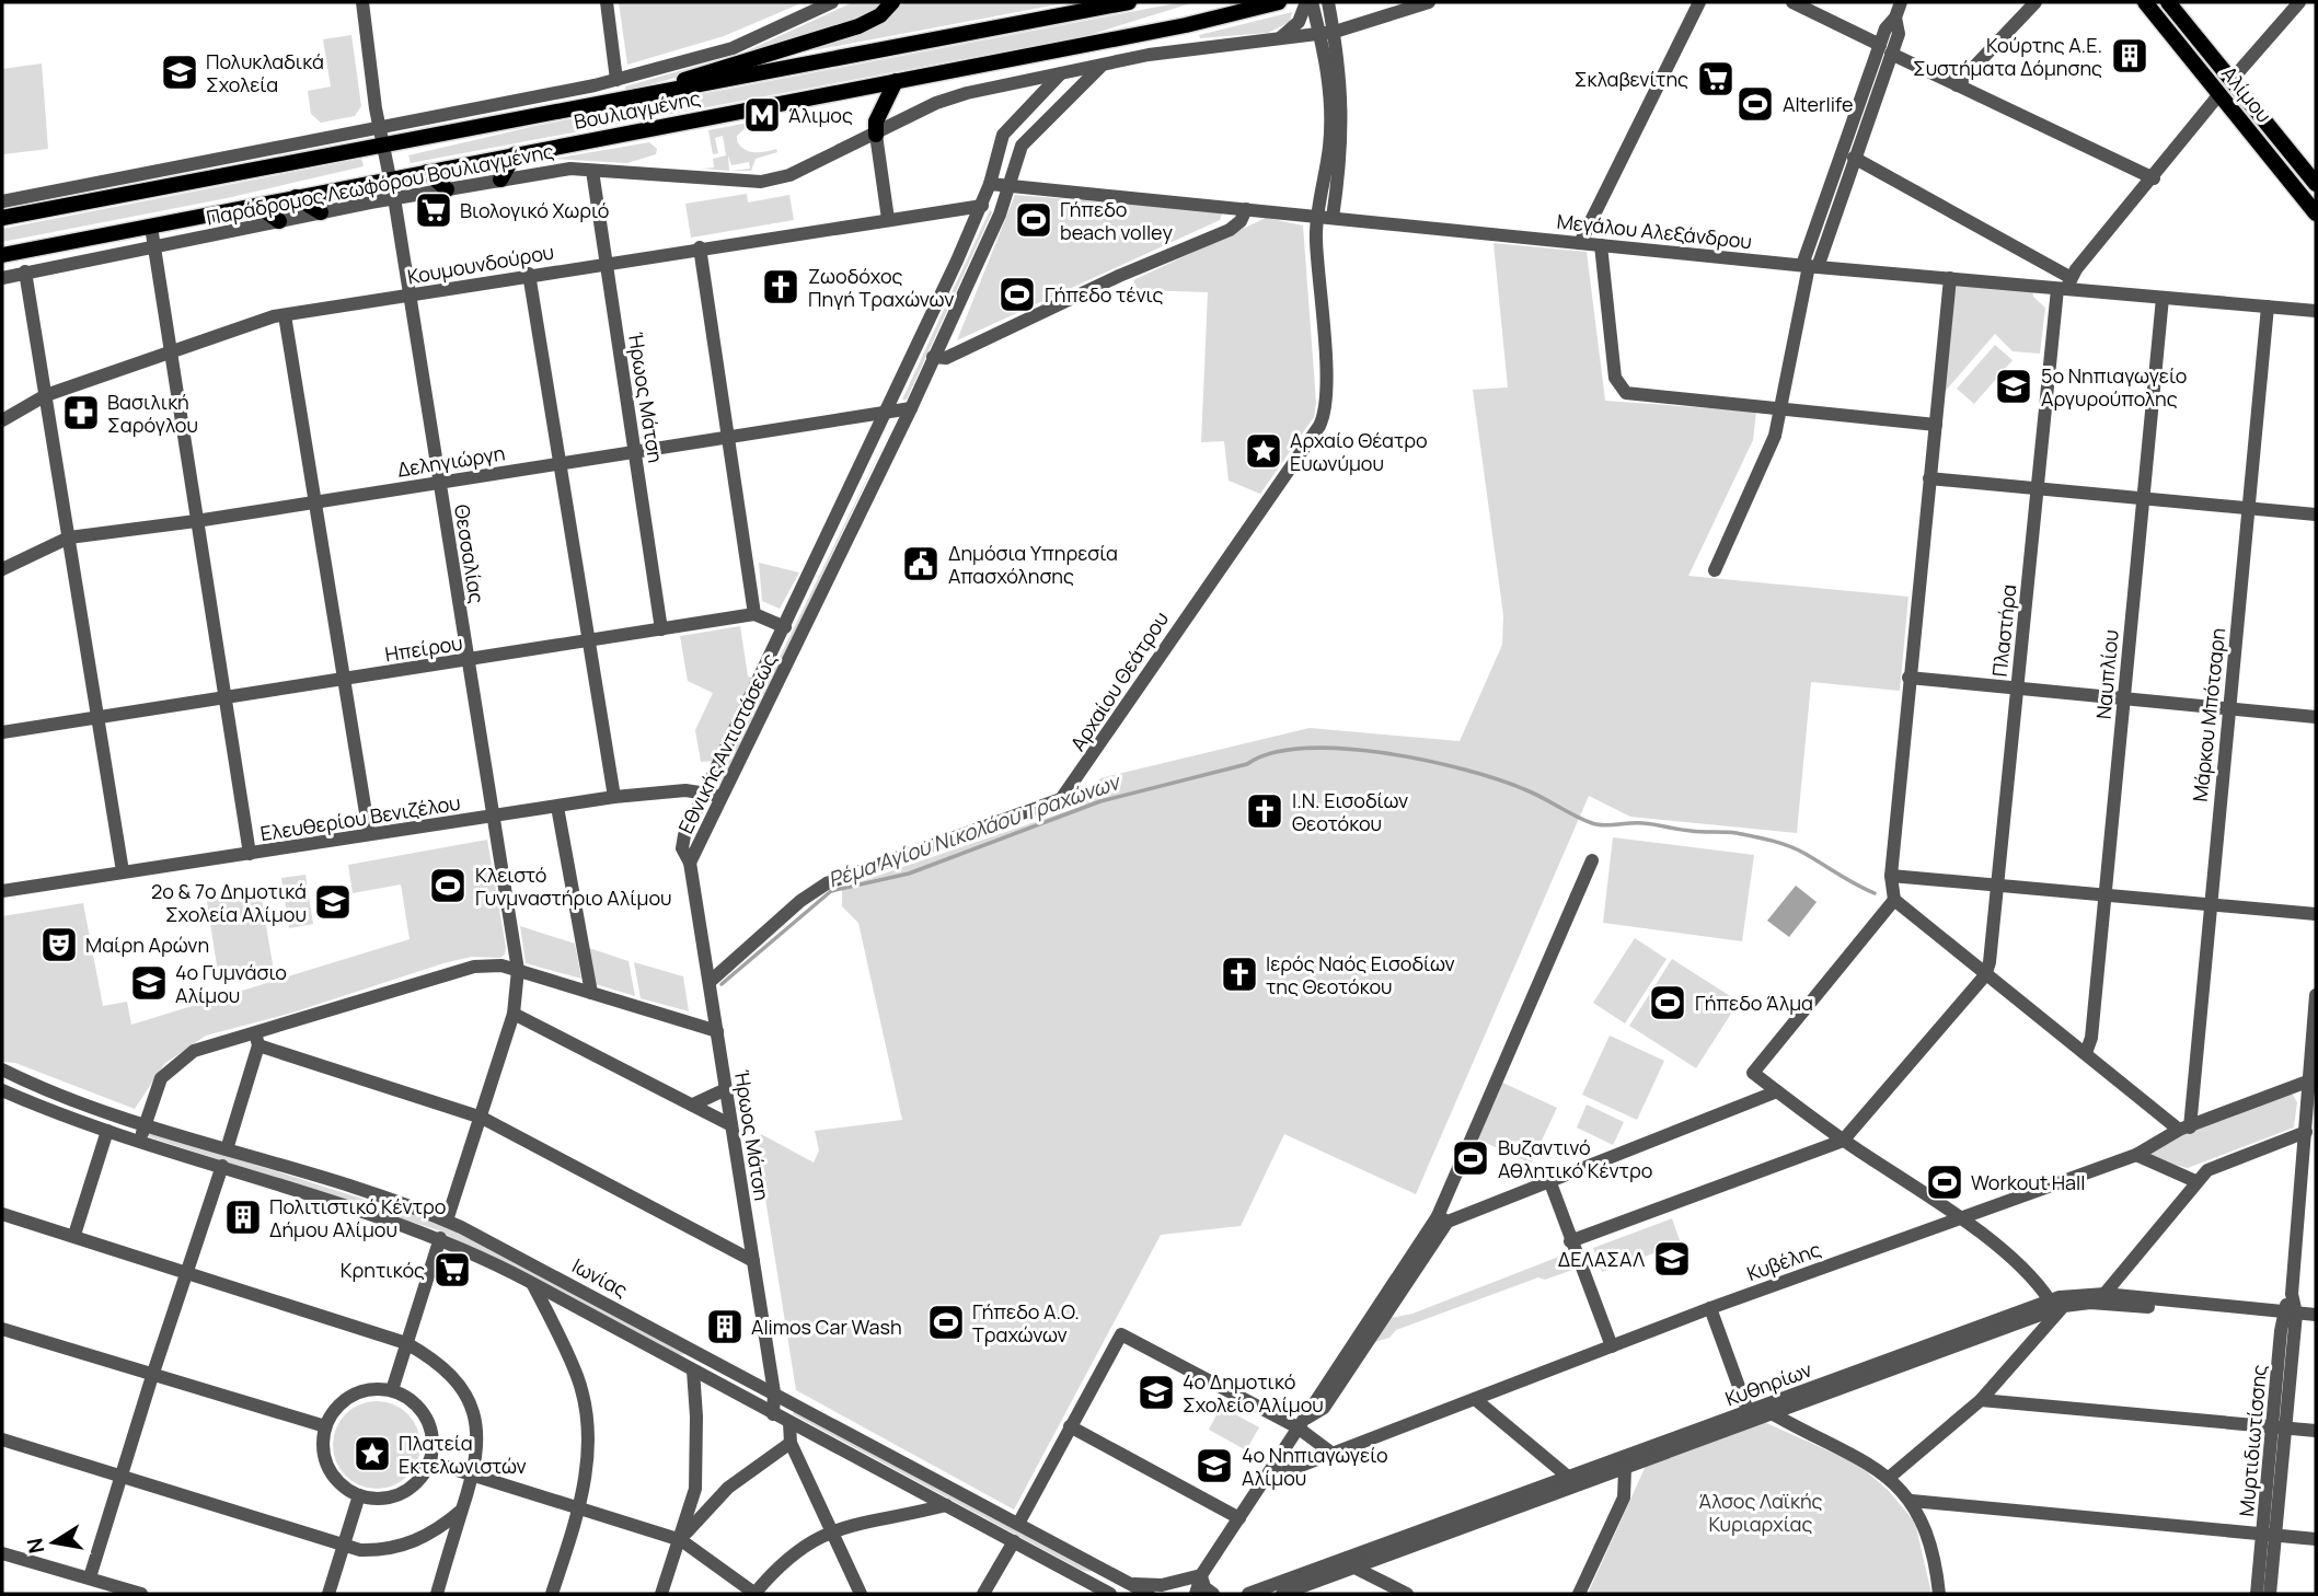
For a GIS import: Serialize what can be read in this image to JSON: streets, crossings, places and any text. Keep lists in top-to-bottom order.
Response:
{
  "streets": {
    "main road": ["Αλίμου", "Βουλιαγμένης"],
    "street": [
      "Παράδρομος Λεωφόρου Βουλιαγμένης",
      "Μεγάλου Αλεξάνδρου",
      "Κουμουνδούρου",
      "Ήρωος Μάτση",
      "Δεληγιώργη",
      "Θεσσαλίας",
      "Πλαστήρα",
      "Ηπείρου",
      "Ναυπλίου",
      "Αρχαίου Θεάτρου",
      "Μάρκου Μπότσαρη",
      "Εθνικής Αντιστάσεως",
      "Ελευθερίου Βενιζέλου",
      "Κυβέλης",
      "Ιωνίας",
      "Κυθηρίων",
      "Μυρτιδιωτίσσης"
    ]
  },
  "crossings": [
    ["Βουλιαγμένης", "Θεσσαλίας"],
    ["Παράδρομος Λεωφόρου Βουλιαγμένης", "Ήρωος Μάτση"],
    ["Παράδρομος Λεωφόρου Βουλιαγμένης", "Θεσσαλίας"],
    ["Παράδρομος Λεωφόρου Βουλιαγμένης", "Αρχαίου Θεάτρου"],
    ["Παράδρομος Λεωφόρου Βουλιαγμένης", "Εθνικής Αντιστάσεως"],
    ["Μεγάλου Αλεξάνδρου", "Πλαστήρα"],
    ["Μεγάλου Αλεξάνδρου", "Ναυπλίου"],
    ["Μεγάλου Αλεξάνδρου", "Αρχαίου Θεάτρου"],
    ["Μεγάλου Αλεξάνδρου", "Μάρκου Μπότσαρη"],
    ["Μεγάλου Αλεξάνδρου", "Εθνικής Αντιστάσεως"],
    ["Κουμουνδούρου", "Ήρωος Μάτση"],
    ["Κουμουνδούρου", "Θεσσαλίας"],
    ["Κουμουνδούρου", "Εθνικής Αντιστάσεως"],
    ["Ήρωος Μάτση", "Δεληγιώργη"],
    ["Ήρωος Μάτση", "Ηπείρου"],
    ["Ήρωος Μάτση", "Αρχαίου Θεάτρου"],
    ["Ήρωος Μάτση", "Εθνικής Αντιστάσεως"],
    ["Ήρωος Μάτση", "Ιωνίας"],
    ["Δεληγιώργη", "Θεσσαλίας"],
    ["Δεληγιώργη", "Εθνικής Αντιστάσεως"],
    ["Θεσσαλίας", "Ηπείρου"],
    ["Θεσσαλίας", "Ελευθερίου Βενιζέλου"],
    ["Θεσσαλίας", "Ιωνίας"],
    ["Μάρκου Μπότσαρη", "Κυβέλης"],
    ["Εθνικής Αντιστάσεως", "Ελευθερίου Βενιζέλου"],
    ["Κυβέλης", "Μυρτιδιωτίσσης"],
    ["Κυθηρίων", "Μυρτιδιωτίσσης"]
  ],
  "water": ["Ρέμα Αγίου Νικολάου Τραχώνων"],
  "parks": ["Άλσος Λαϊκής Κυριαρχίας"],
  "places": {
    "building": ["Κούρτης Α.Ε. Συστήματα Δόμησης", "Πολιτιστικό Κέντρο Δήμου Αλίμου", "Alimos Car Wash"],
    "school or university": [
      "Πολυκλαδικά Σχολεία",
      "5ο Νηπιαγωγείο Αργυρούπολης",
      "2ο & 7ο Δημοτικά Σχολεία Αλίμου",
      "4ο Γυμνάσιο Αλίμου",
      "ΔΕΛΑΣΑΛ",
      "4ο Δημοτικό Σχολείο Αλίμου",
      "4ο Νηπιαγωγείο Αλίμου"
    ],
    "supermarket": ["Σκλαβενίτης", "Βιολογικό Χωριό", "Κρητικός"],
    "sports": [
      "Alterlife",
      "Γήπεδο beach volley",
      "Γήπεδο τένις",
      "Κλειστό Γυνμναστήριο Αλίμου",
      "Γήπεδο Άλμα",
      "Βυζαντινό Αθλητικό Κέντρο",
      "Workout Hall",
      "Γήπεδο Α.Ο. Τραχώνων"
    ],
    "metro station": ["Άλιμος"],
    "church": ["Ζωοδόχος Πηγή Τραχώνων", "Ι.Ν. Εισοδίων Θεοτόκου", "Ιερός Ναός Εισοδίων της Θεοτόκου"],
    "pharmacy": ["Βασιλική Σαρόγλου"],
    "place": ["Αρχαίο Θέατρο Ευωνύμου", "Πλατεία Εκτελωνιστών"],
    "public building": ["Δημόσια Υπηρεσία Απασχόλησης"],
    "theatre": ["Μαίρη Αρώνη"]
  },
  "north": "left"
}
